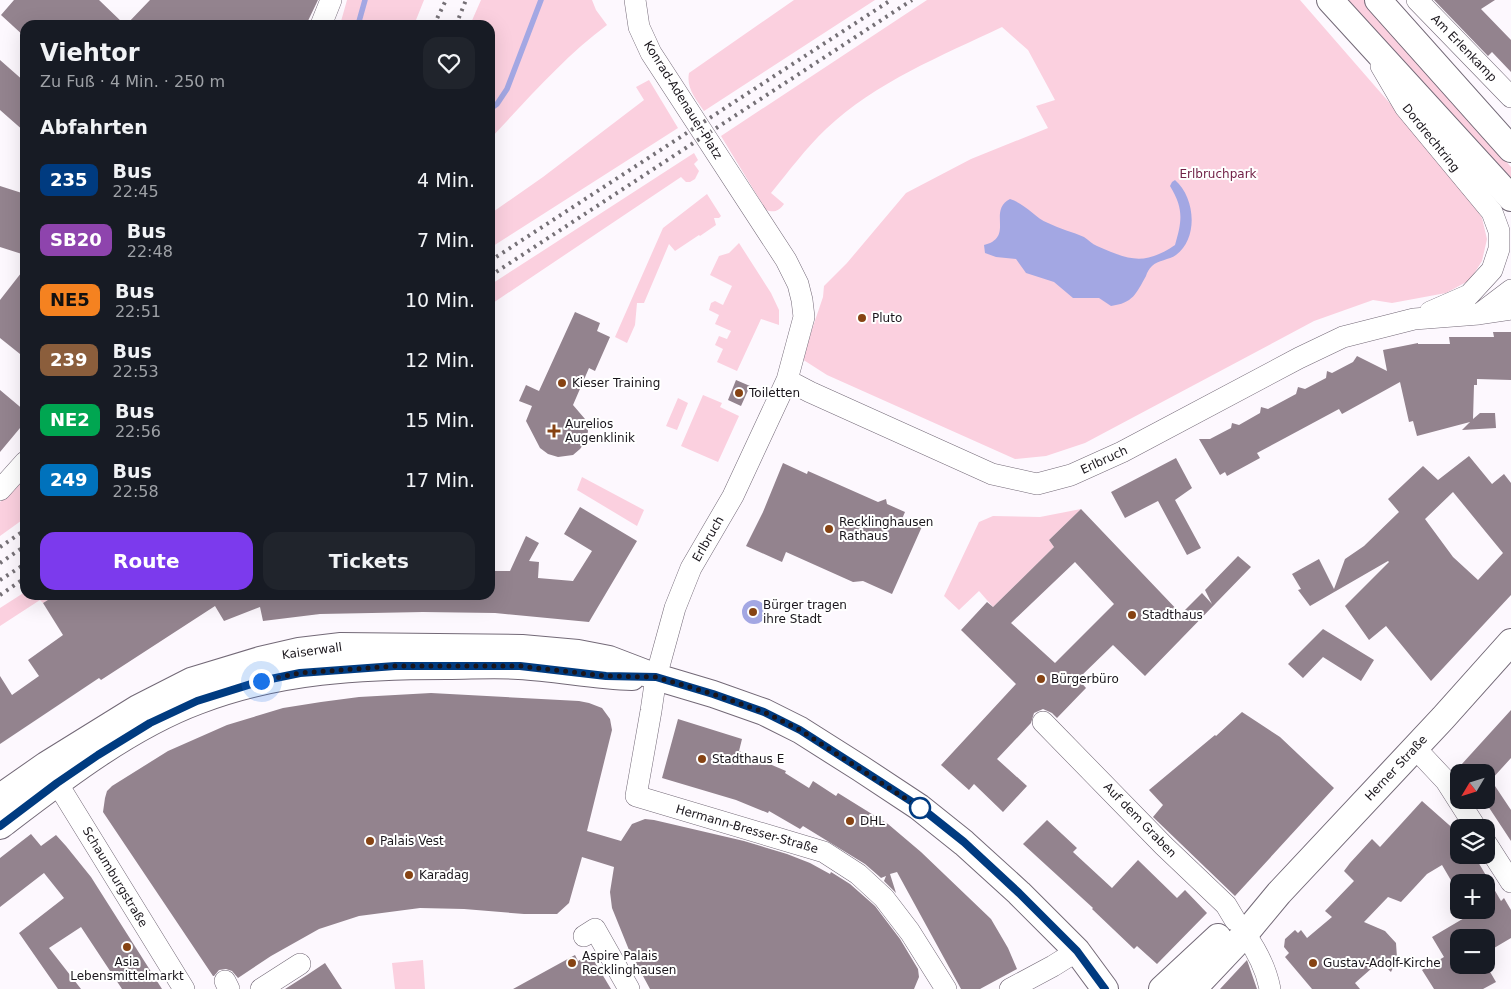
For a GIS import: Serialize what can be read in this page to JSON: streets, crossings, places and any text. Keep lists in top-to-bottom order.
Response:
{
  "streets": {
    "main road": ["Dordrechtring", "Kaiserwall", "Herner Straße"],
    "street": [
      "Am Erlenkamp",
      "Konrad-Adenauer-Platz",
      "Erlbruch",
      "Auf dem Graben",
      "Hermann-Bresser-Straße",
      "Schaumburgstraße"
    ]
  },
  "crossings": [
    ["Konrad-Adenauer-Platz", "Erlbruch"],
    ["Dordrechtring", "Erlbruch"],
    ["Erlbruch", "Kaiserwall"],
    ["Erlbruch", "Hermann-Bresser-Straße"],
    ["Kaiserwall", "Hermann-Bresser-Straße"],
    ["Kaiserwall", "Schaumburgstraße"],
    ["Herner Straße", "Auf dem Graben"]
  ],
  "parks": ["Erlbruchpark"],
  "places": {
    "other": [
      "Pluto",
      "Kieser Training",
      "Toiletten",
      "Recklinghausen Rathaus",
      "Bürger tragen ihre Stadt",
      "Stadthaus",
      "Bürgerbüro",
      "Stadthaus E",
      "DHL",
      "Palais Vest",
      "Karadag",
      "Asia Lebensmittelmarkt",
      "Aspire Palais Recklinghausen",
      "Gustav-Adolf-Kirche"
    ],
    "health": ["Aurelios Augenklinik"]
  },
  "lines": ["bus line 235"],
  "north": "bottom left",
  "page": {
    "heading": [
      ["Viehtor", "Zu Fuß · 4 Min. · 250 m"],
      "Abfahrten"
    ],
    "list": [
      {
        "mark": "235",
        "name": "Bus",
        "note": "22:45",
        "value": "4 Min."
      },
      {
        "mark": "SB20",
        "name": "Bus",
        "note": "22:48",
        "value": "7 Min."
      },
      {
        "mark": "NE5",
        "name": "Bus",
        "note": "22:51",
        "value": "10 Min."
      },
      {
        "mark": "239",
        "name": "Bus",
        "note": "22:53",
        "value": "12 Min."
      },
      {
        "mark": "NE2",
        "name": "Bus",
        "note": "22:56",
        "value": "15 Min."
      },
      {
        "mark": "249",
        "name": "Bus",
        "note": "22:58",
        "value": "17 Min."
      }
    ],
    "buttons": ["Route", "Tickets"],
    "map_buttons": ["+", "−"]
  }
}
